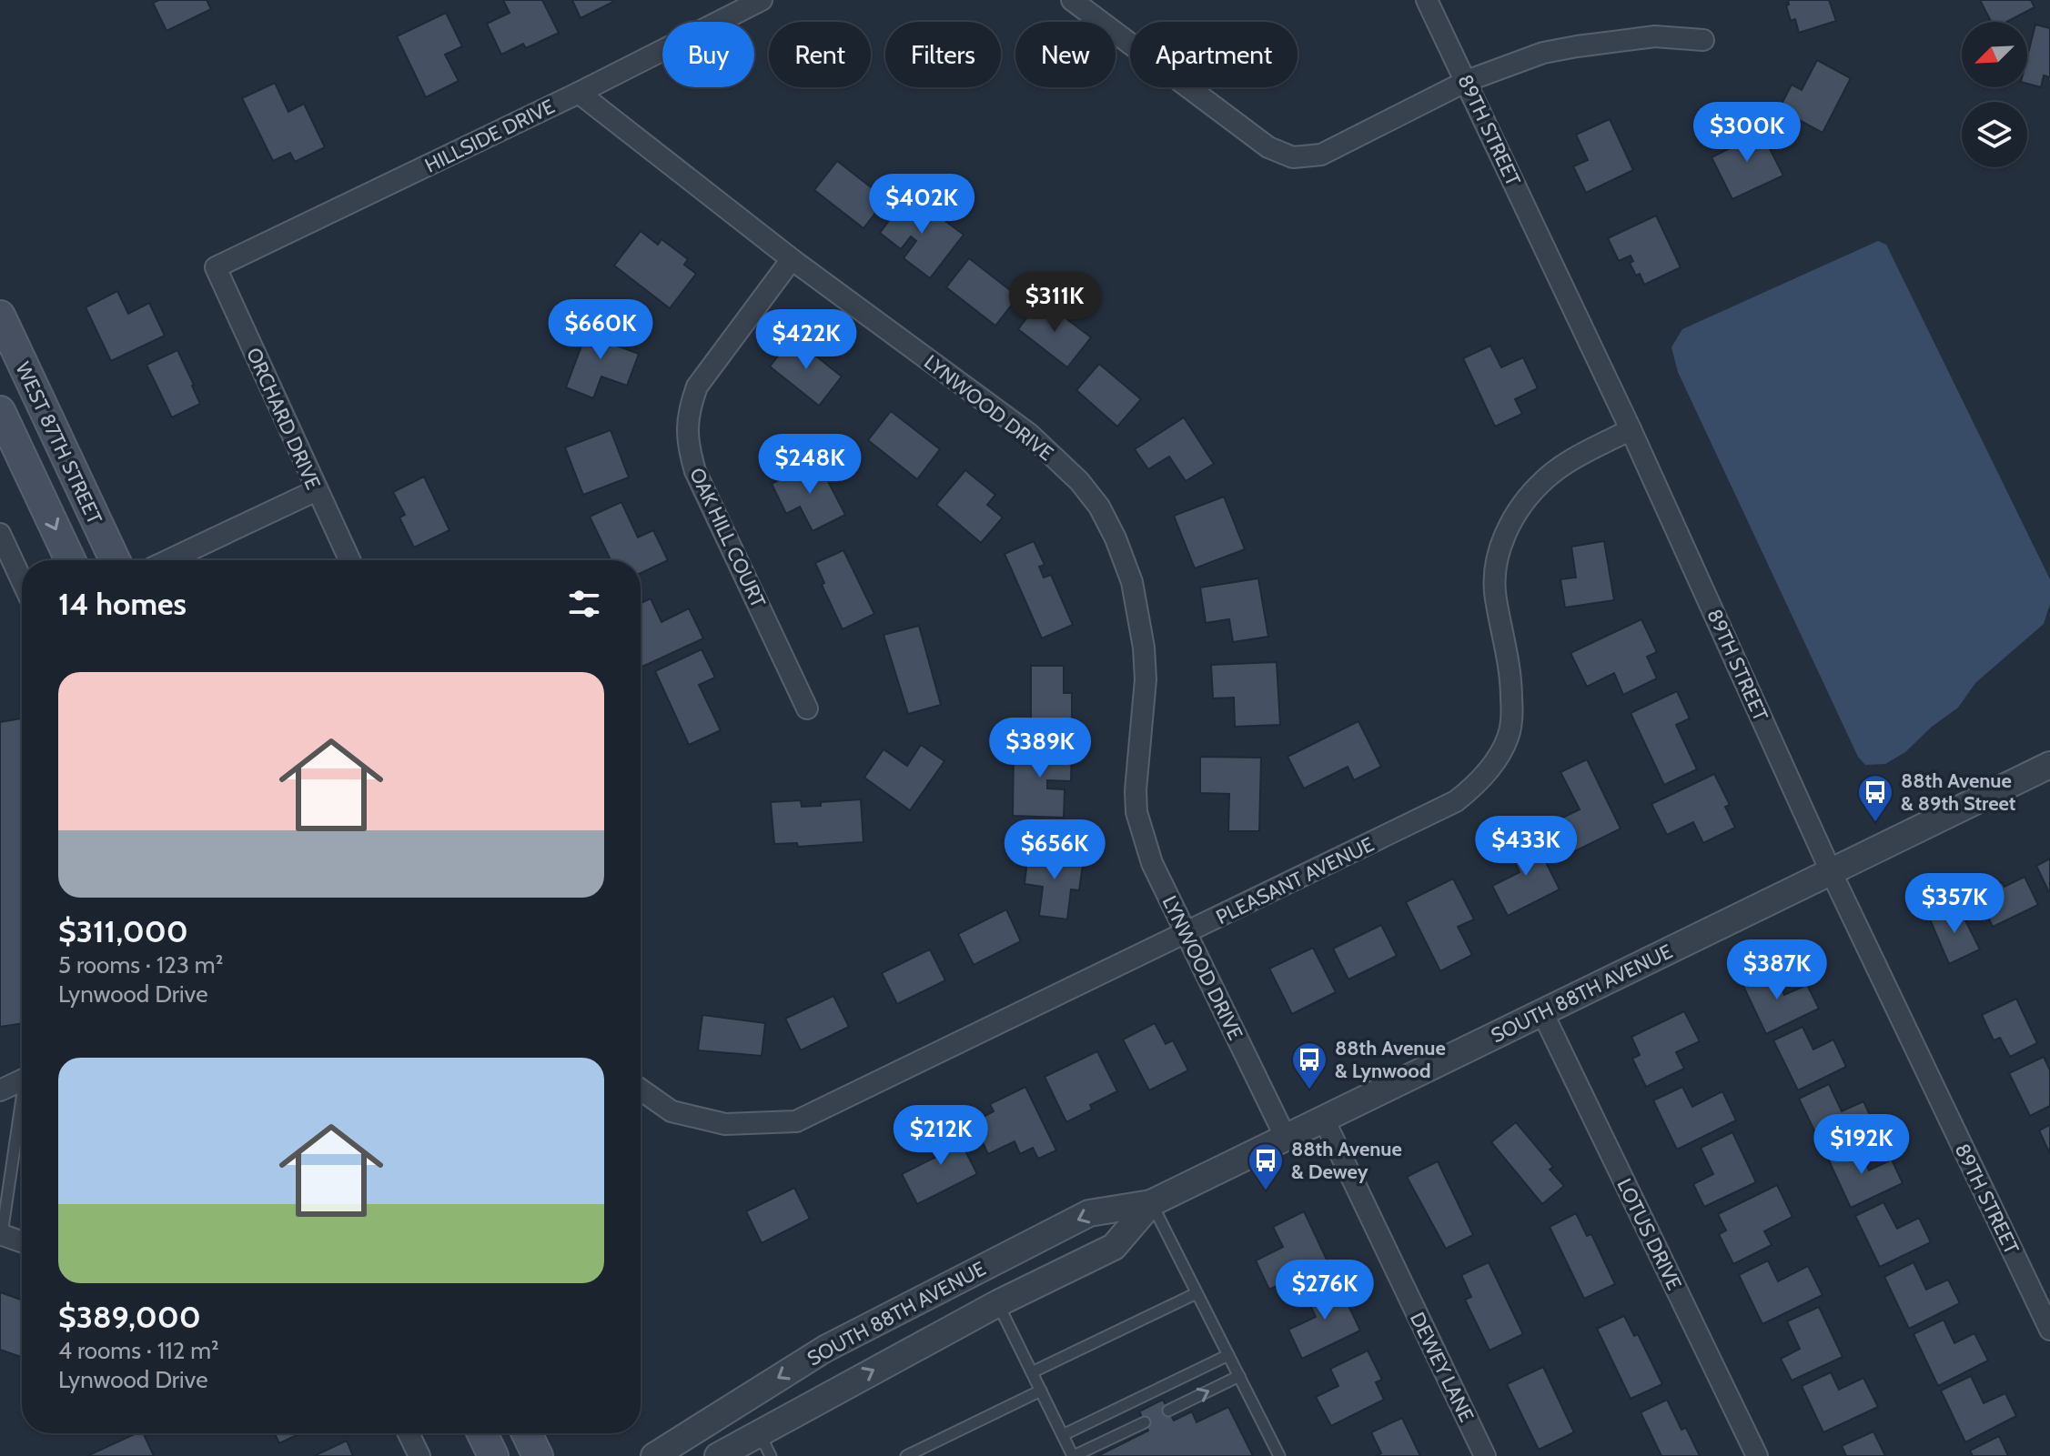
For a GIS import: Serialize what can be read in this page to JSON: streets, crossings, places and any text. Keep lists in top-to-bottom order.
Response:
{
  "streets": {
    "main road": ["WEST 87TH STREET"],
    "street": [
      "89TH STREET",
      "HILLSIDE DRIVE",
      "LYNWOOD DRIVE",
      "ORCHARD DRIVE",
      "OAK HILL COURT",
      "PLEASANT AVENUE",
      "SOUTH 88TH AVENUE",
      "LOTUS DRIVE",
      "DEWEY LANE"
    ]
  },
  "crossings": [
    ["89TH STREET", "PLEASANT AVENUE"],
    ["89TH STREET", "SOUTH 88TH AVENUE"],
    ["HILLSIDE DRIVE", "LYNWOOD DRIVE"],
    ["HILLSIDE DRIVE", "ORCHARD DRIVE"],
    ["LYNWOOD DRIVE", "OAK HILL COURT"],
    ["LYNWOOD DRIVE", "PLEASANT AVENUE"],
    ["LYNWOOD DRIVE", "SOUTH 88TH AVENUE"],
    ["SOUTH 88TH AVENUE", "LOTUS DRIVE"],
    ["SOUTH 88TH AVENUE", "DEWEY LANE"]
  ],
  "places": {
    "bus stop": ["88th Avenue & 89th Street", "88th Avenue & Lynwood", "88th Avenue & Dewey"]
  },
  "north": "bottom left",
  "page": {
    "chip": [
      "Buy",
      "Rent",
      "Filters",
      "New",
      "Apartment"
    ],
    "price": [
      "$300K",
      "$402K",
      "$311K",
      "$660K",
      "$422K",
      "$248K",
      "$389K",
      "$433K",
      "$656K",
      "$357K",
      "$387K",
      "$212K",
      "$192K",
      "$276K"
    ],
    "heading": "14 homes",
    "list": [
      {
        "name": "$311,000",
        "note": "5 rooms · 123 m² · Lynwood Drive"
      },
      {
        "name": "$389,000",
        "note": "4 rooms · 112 m² · Lynwood Drive"
      }
    ]
  }
}
